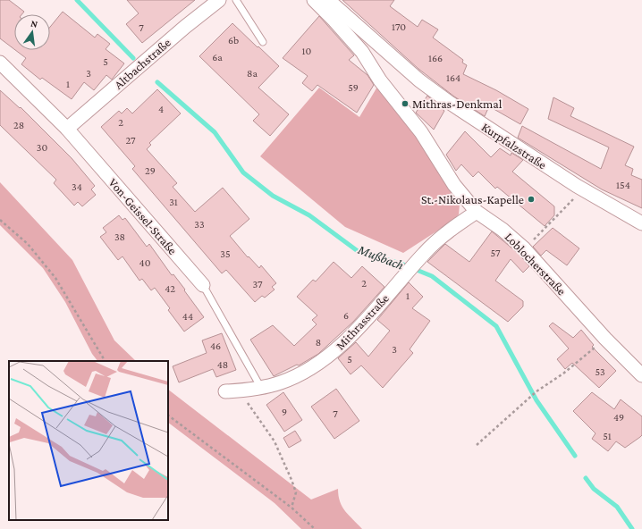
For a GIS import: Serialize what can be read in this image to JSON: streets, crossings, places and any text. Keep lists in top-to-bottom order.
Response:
{
  "streets": {
    "street": [
      "Altbachstraße",
      "Kurpfalzstraße",
      "Von-Geissel-Straße",
      "Loblocherstraße",
      "Mithrasstraße"
    ]
  },
  "crossings": [
    ["Altbachstraße", "Von-Geissel-Straße"],
    ["Von-Geissel-Straße", "Mithrasstraße"],
    ["Loblocherstraße", "Mithrasstraße"]
  ],
  "water": ["Mußbach"],
  "places": ["Mithras-Denkmal", "St.-Nikolaus-Kapelle"],
  "house_numbers": [
    "170",
    "7",
    "6b",
    "10",
    "6a",
    "166",
    "5",
    "3",
    "8a",
    "164",
    "1",
    "59",
    "4",
    "2",
    "28",
    "27",
    "30",
    "29",
    "154",
    "34",
    "31",
    "33",
    "38",
    "57",
    "35",
    "40",
    "2",
    "37",
    "42",
    "1",
    "6",
    "44",
    "8",
    "46",
    "3",
    "5",
    "48",
    "53",
    "9",
    "7",
    "49",
    "51"
  ],
  "north": "top"
}
